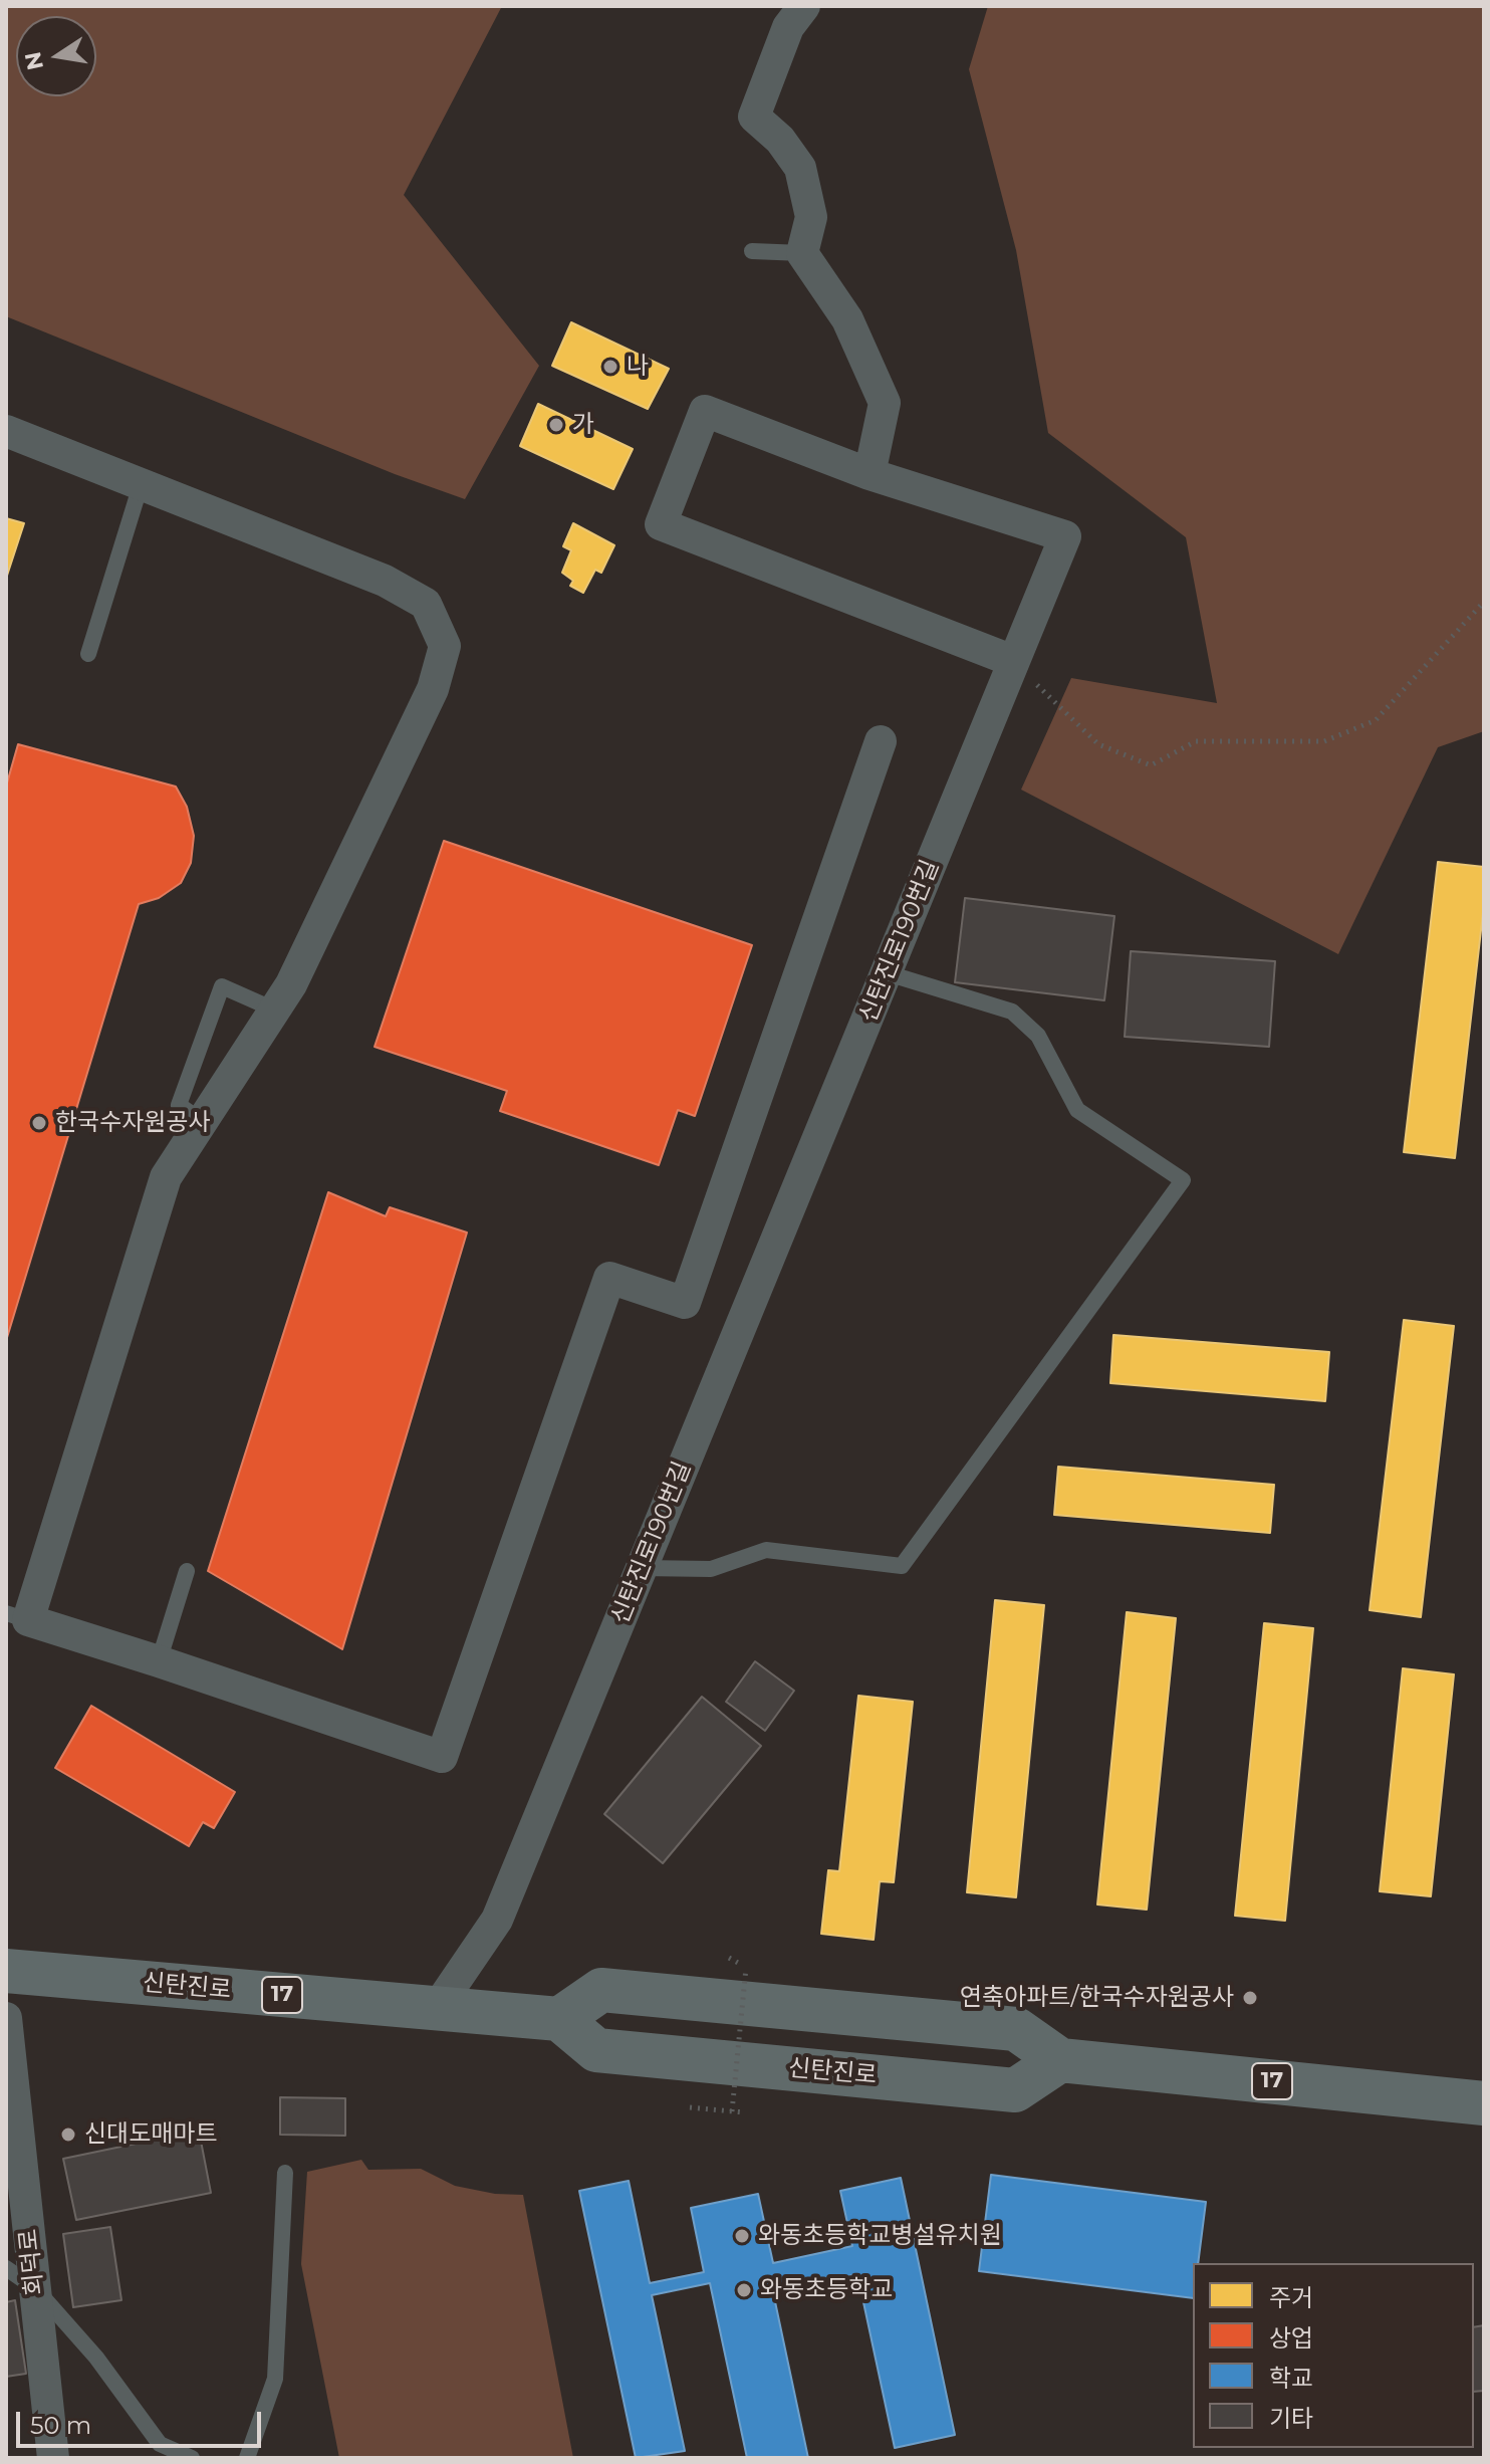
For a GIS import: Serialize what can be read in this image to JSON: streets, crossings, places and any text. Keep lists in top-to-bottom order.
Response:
{
  "streets": {
    "main road": ["신탄진로", "17"],
    "street": ["신탄진로190번길", "회덕로"]
  },
  "crossings": [
    ["신탄진로190번길", "신탄진로"],
    ["신탄진로", "17"]
  ],
  "places": [
    "나",
    "가",
    "한국수자원공사",
    "연축아파트/한국수자원공사",
    "신대도매마트",
    "와동초등학교병설유치원",
    "와동초등학교"
  ],
  "legend": [
    "주거",
    "상업",
    "학교",
    "기타"
  ],
  "scale_bar": "50 m",
  "north": "left"
}
